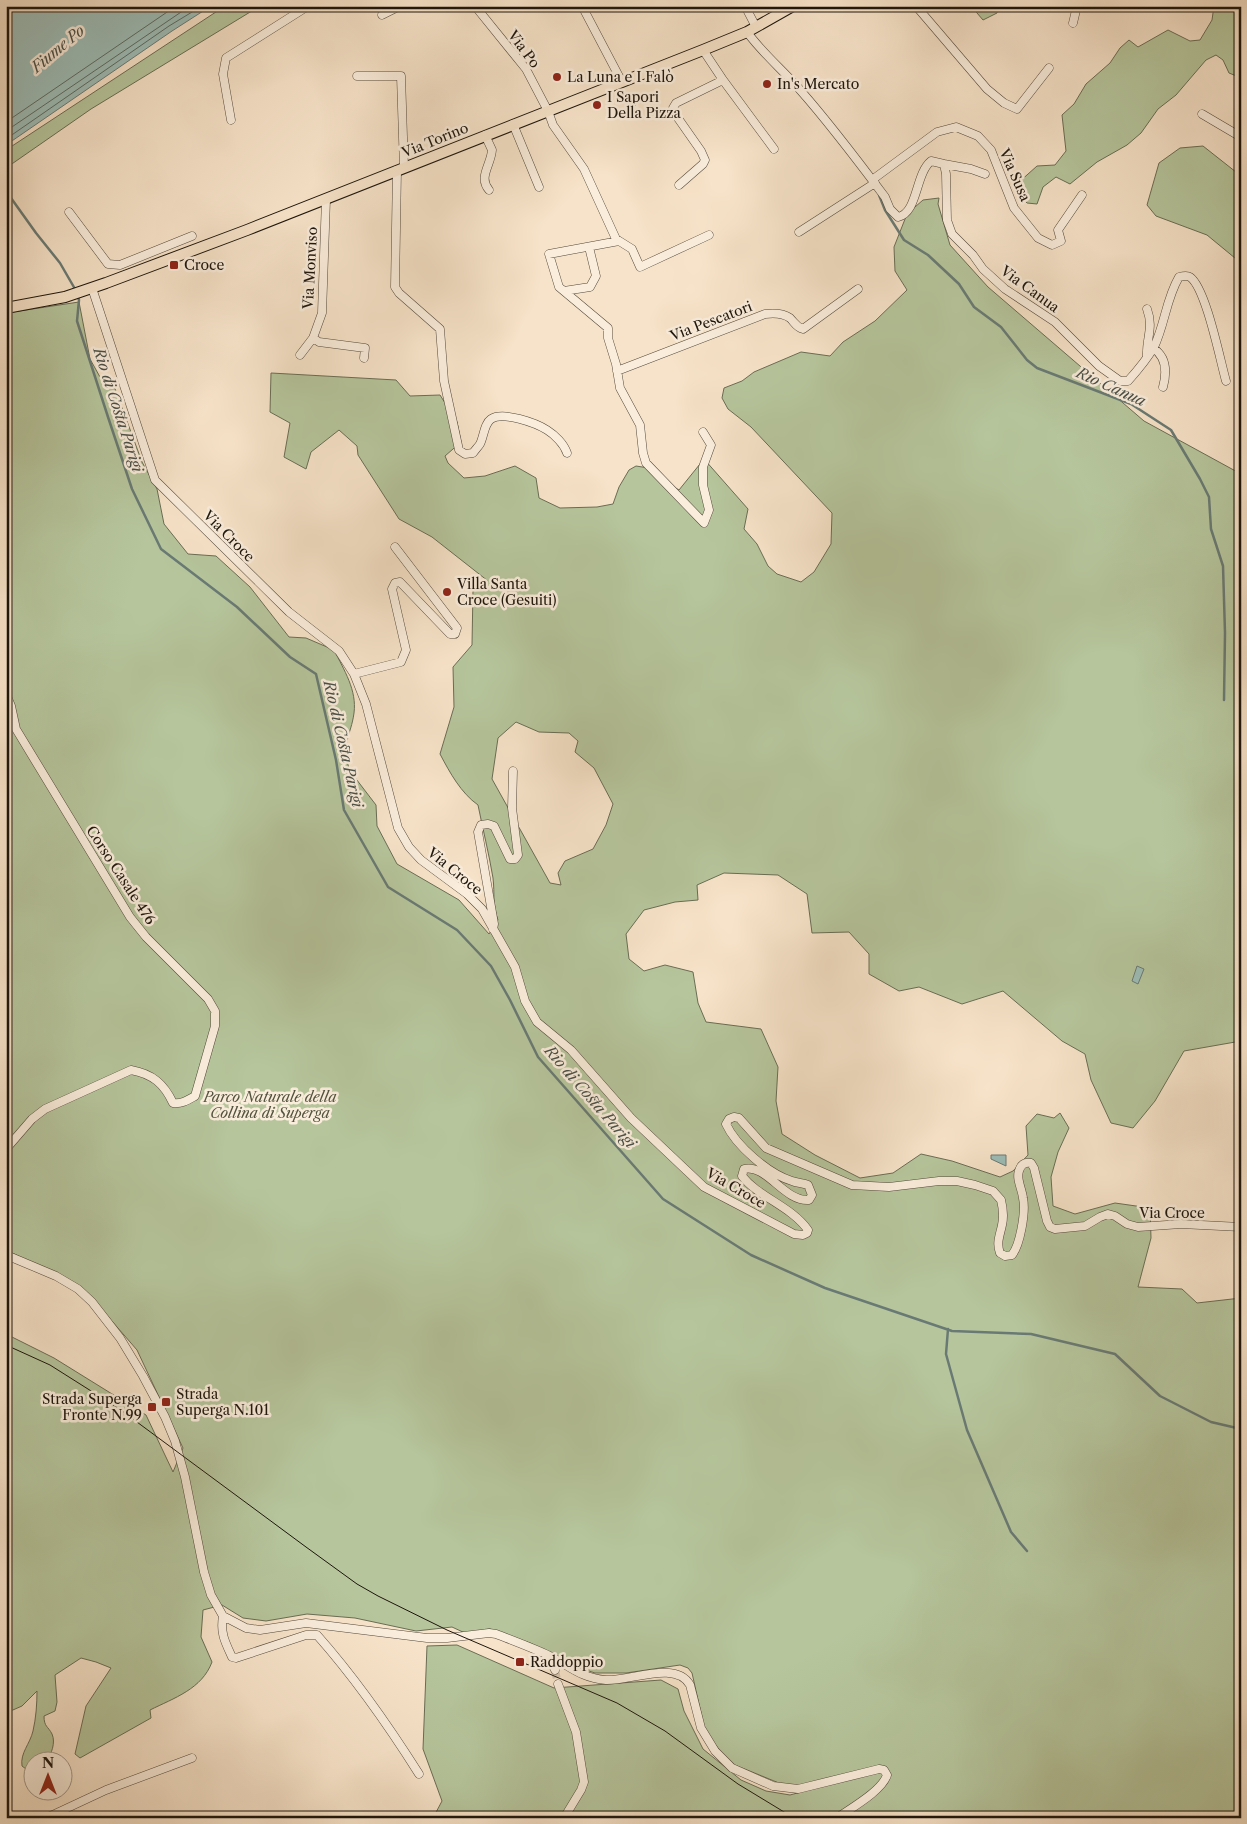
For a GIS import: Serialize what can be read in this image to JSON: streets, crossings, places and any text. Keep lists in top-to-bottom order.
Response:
{
  "streets": {
    "main road": ["Via Torino"],
    "street": [
      "Via Po",
      "Via Susa",
      "Via Monviso",
      "Via Canua",
      "Via Pescatori",
      "Via Croce",
      "Corso Casale 476"
    ]
  },
  "crossings": [
    ["Via Po", "Via Torino"],
    ["Via Torino", "Via Monviso"],
    ["Via Torino", "Via Croce"]
  ],
  "water": ["Fiume Po", "Rio Canua", "Rio di Costa Parigi"],
  "parks": ["Parco Naturale della Collina di Superga"],
  "places": {
    "other": [
      "La Luna e I Falò",
      "In's Mercato",
      "I Sapori Della Pizza",
      "Villa Santa Croce (Gesuiti)"
    ],
    "transit": [
      "Croce",
      "Strada Superga N.101",
      "Strada Superga Fronte N.99",
      "Raddoppio"
    ]
  },
  "north": "top"
}
